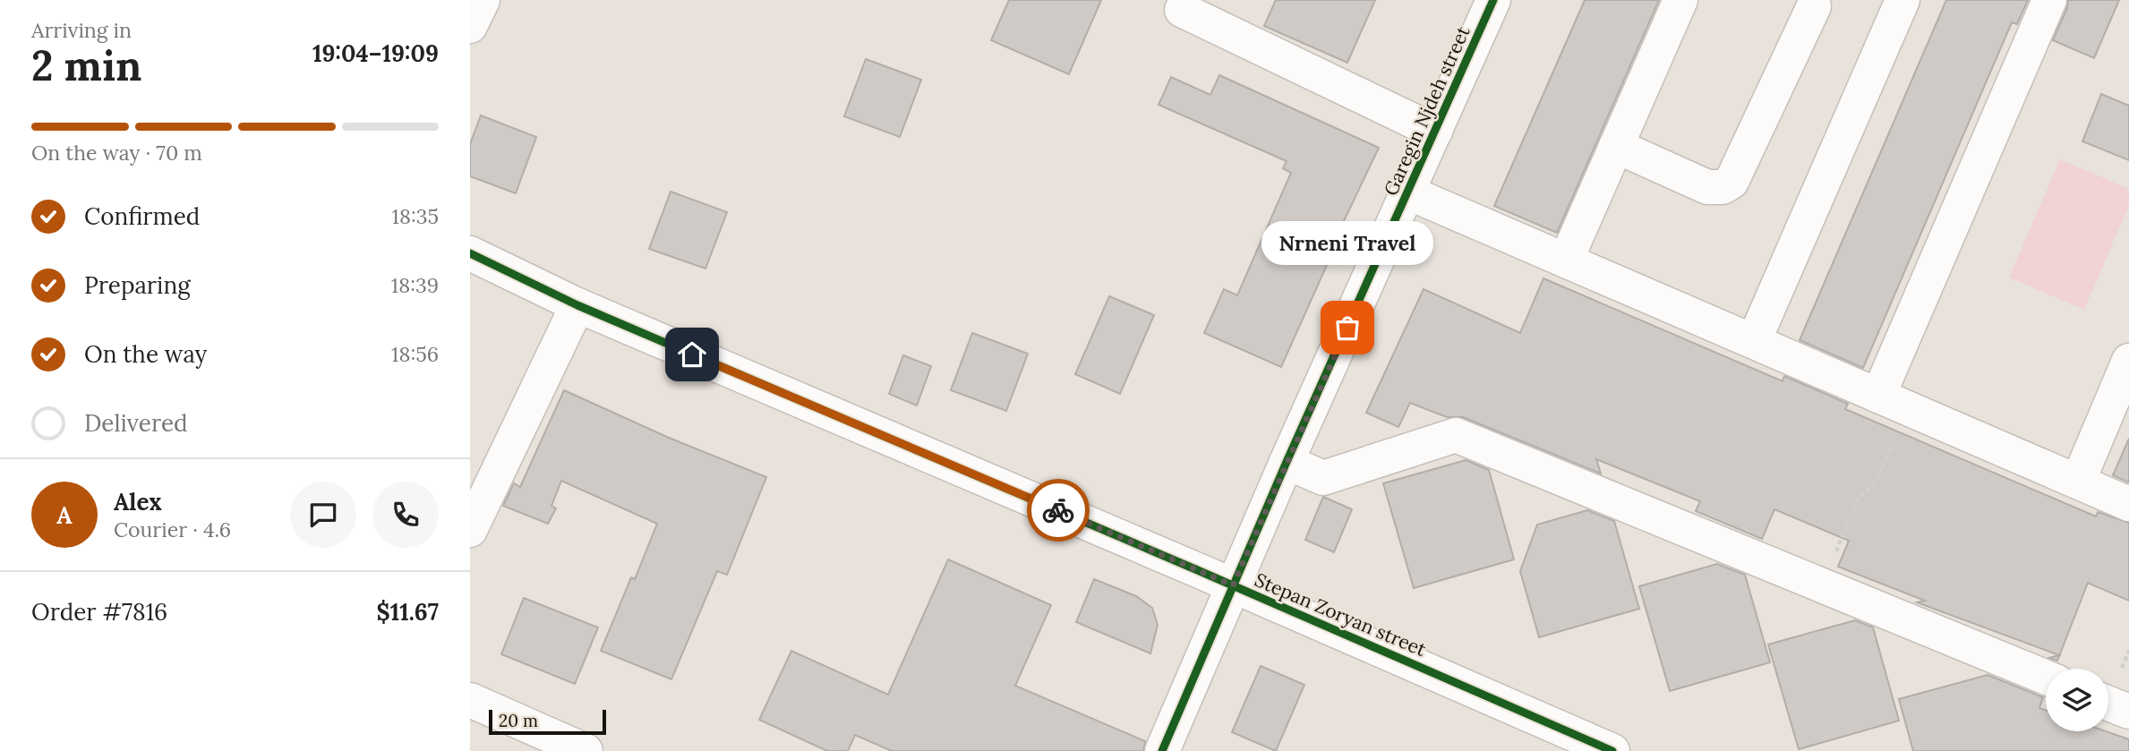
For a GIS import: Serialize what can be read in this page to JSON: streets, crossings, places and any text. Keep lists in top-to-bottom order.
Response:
{
  "streets": {
    "street": ["Garegin Njdeh street", "Stepan Zoryan street"]
  },
  "crossings": [
    ["Garegin Njdeh street", "Stepan Zoryan street"]
  ],
  "places": ["Nrneni Travel"],
  "scale_bar": "20 m",
  "page": {
    "heading": ["2 min", "Arriving in", "19:04–19:09"],
    "panel": [
      "Alex",
      "Courier · 4.6",
      "Order #7816",
      "$11.67"
    ],
    "bar": "On the way · 70 m",
    "list": [
      ["Confirmed", "18:35"],
      ["Preparing", "18:39"],
      ["On the way", "18:56"],
      "Delivered"
    ],
    "bubble": "Nrneni Travel",
    "round": "A",
    "scale": "20 m"
  }
}
